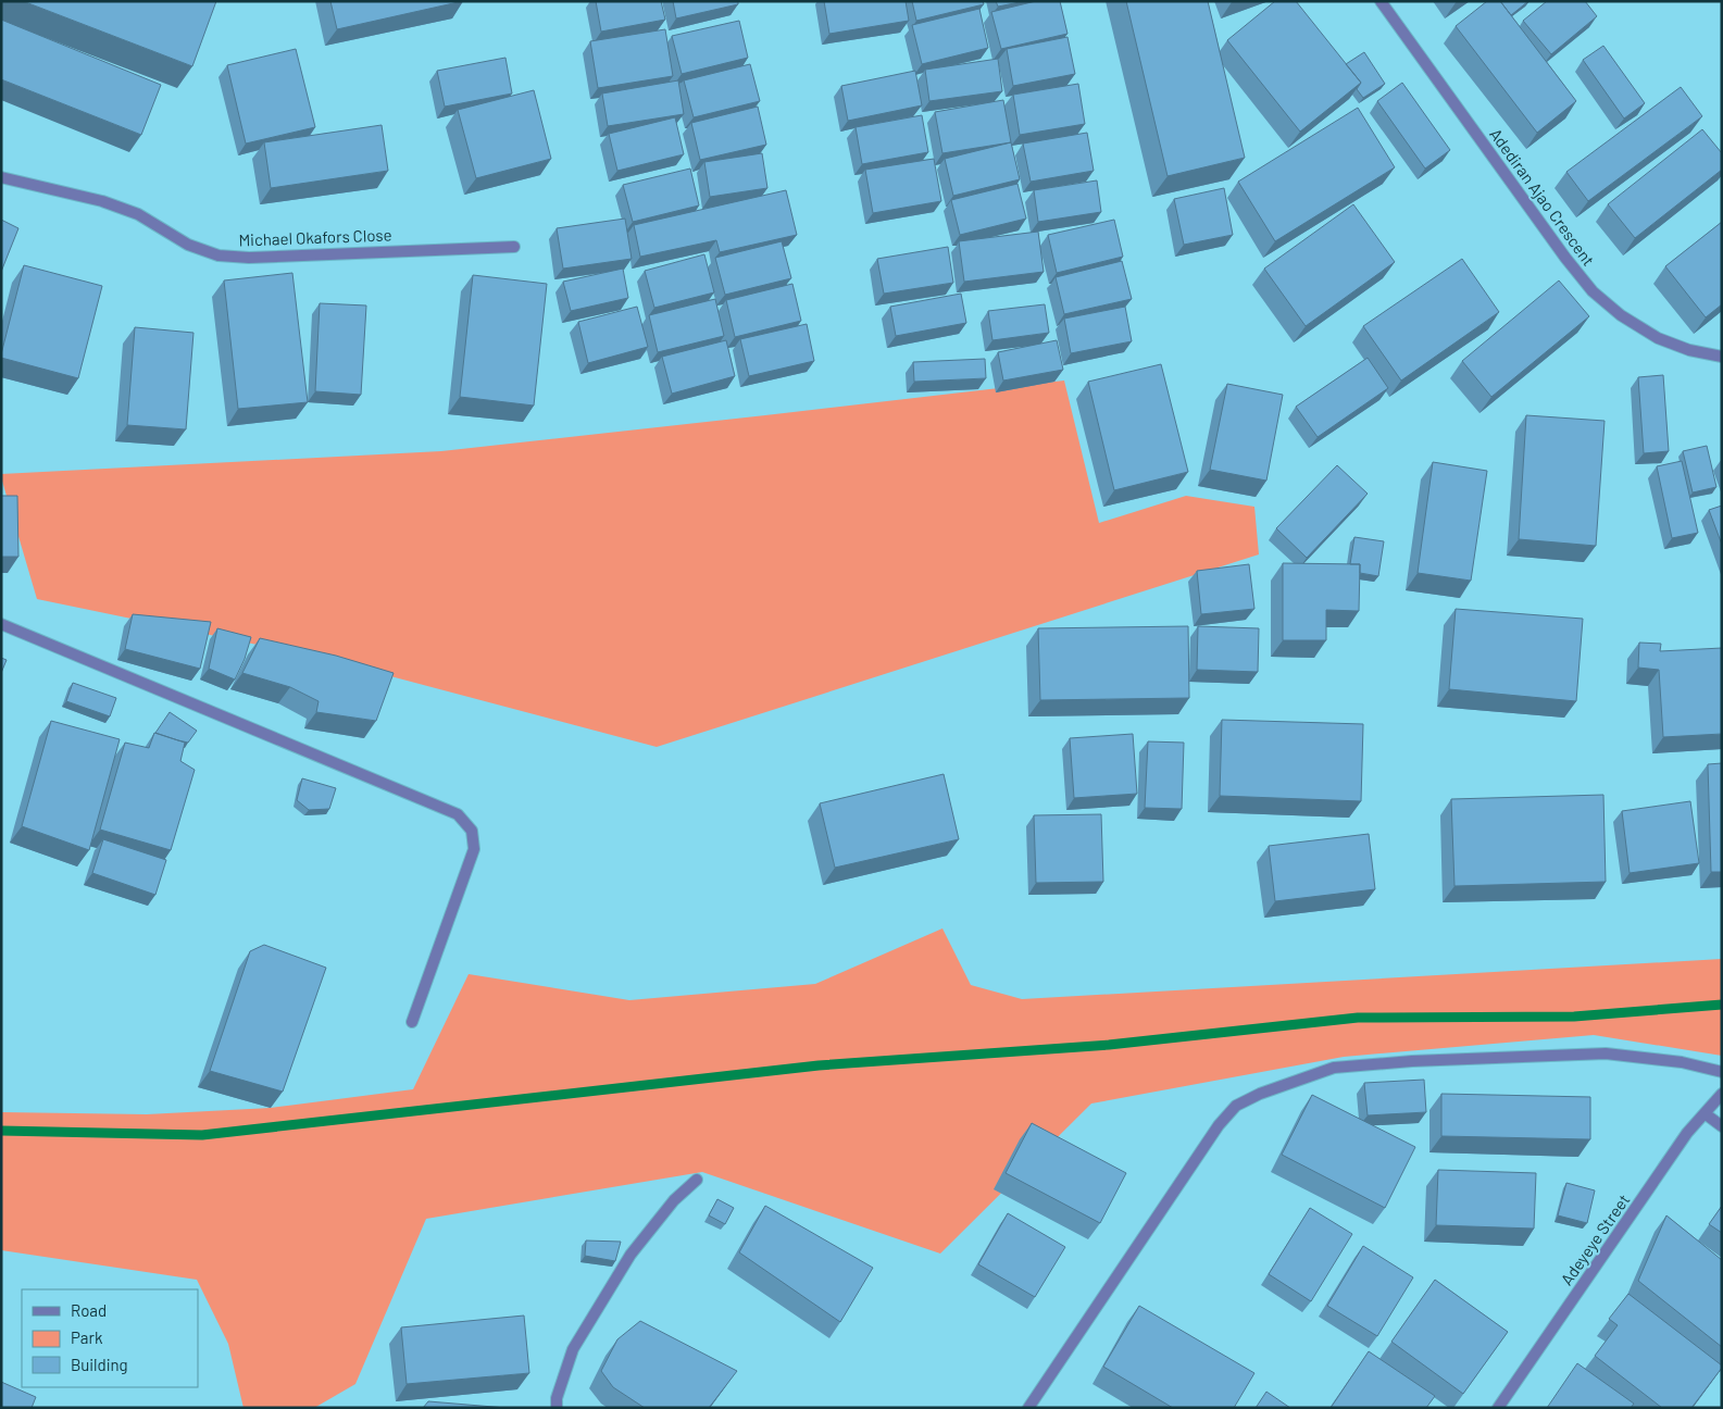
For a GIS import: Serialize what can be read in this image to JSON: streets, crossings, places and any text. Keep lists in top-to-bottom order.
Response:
{
  "streets": {
    "street": ["Adediran Ajao Crescent", "Michael Okafors Close", "Adeyeye Street"]
  },
  "legend": ["Road", "Park", "Building"]
}
